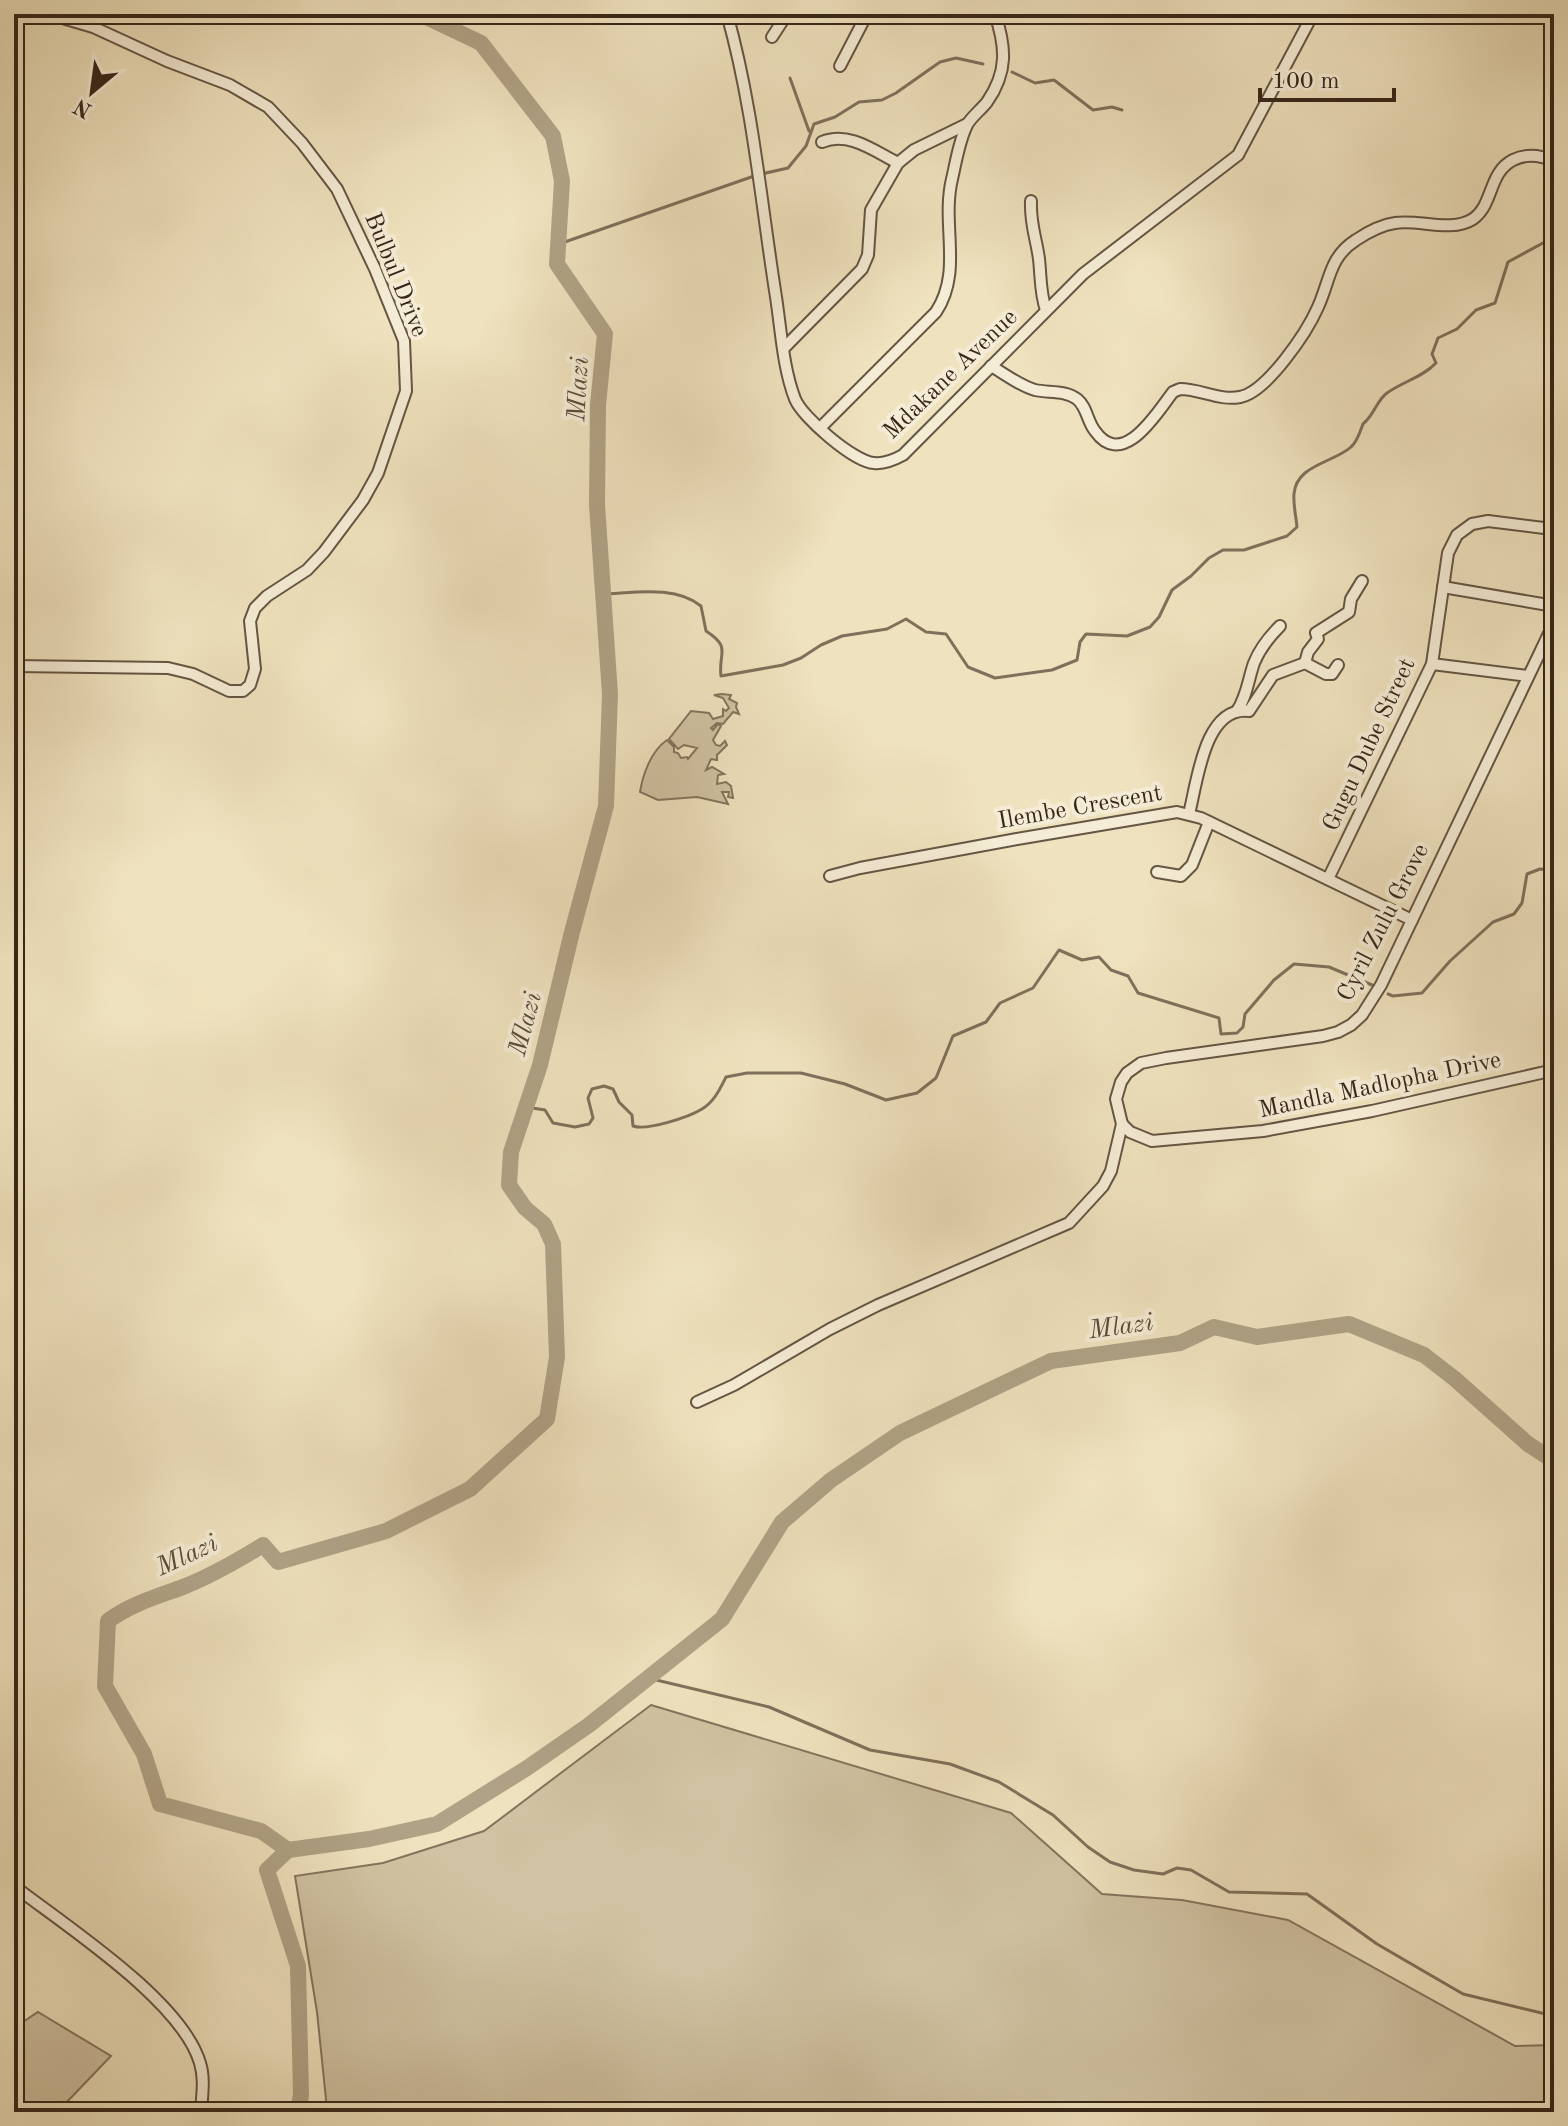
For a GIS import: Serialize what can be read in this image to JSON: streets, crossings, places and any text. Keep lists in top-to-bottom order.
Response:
{
  "streets": {
    "street": [
      "Bulbul Drive",
      "Mdakane Avenue",
      "Gugu Dube Street",
      "Ilembe Crescent",
      "Cyril Zulu Grove",
      "Mandla Madlopha Drive"
    ]
  },
  "crossings": [
    ["Gugu Dube Street", "Ilembe Crescent"],
    ["Ilembe Crescent", "Cyril Zulu Grove"],
    ["Cyril Zulu Grove", "Mandla Madlopha Drive"]
  ],
  "water": ["Mlazi"],
  "scale_bar": "100 m",
  "north": "bottom left"
}
